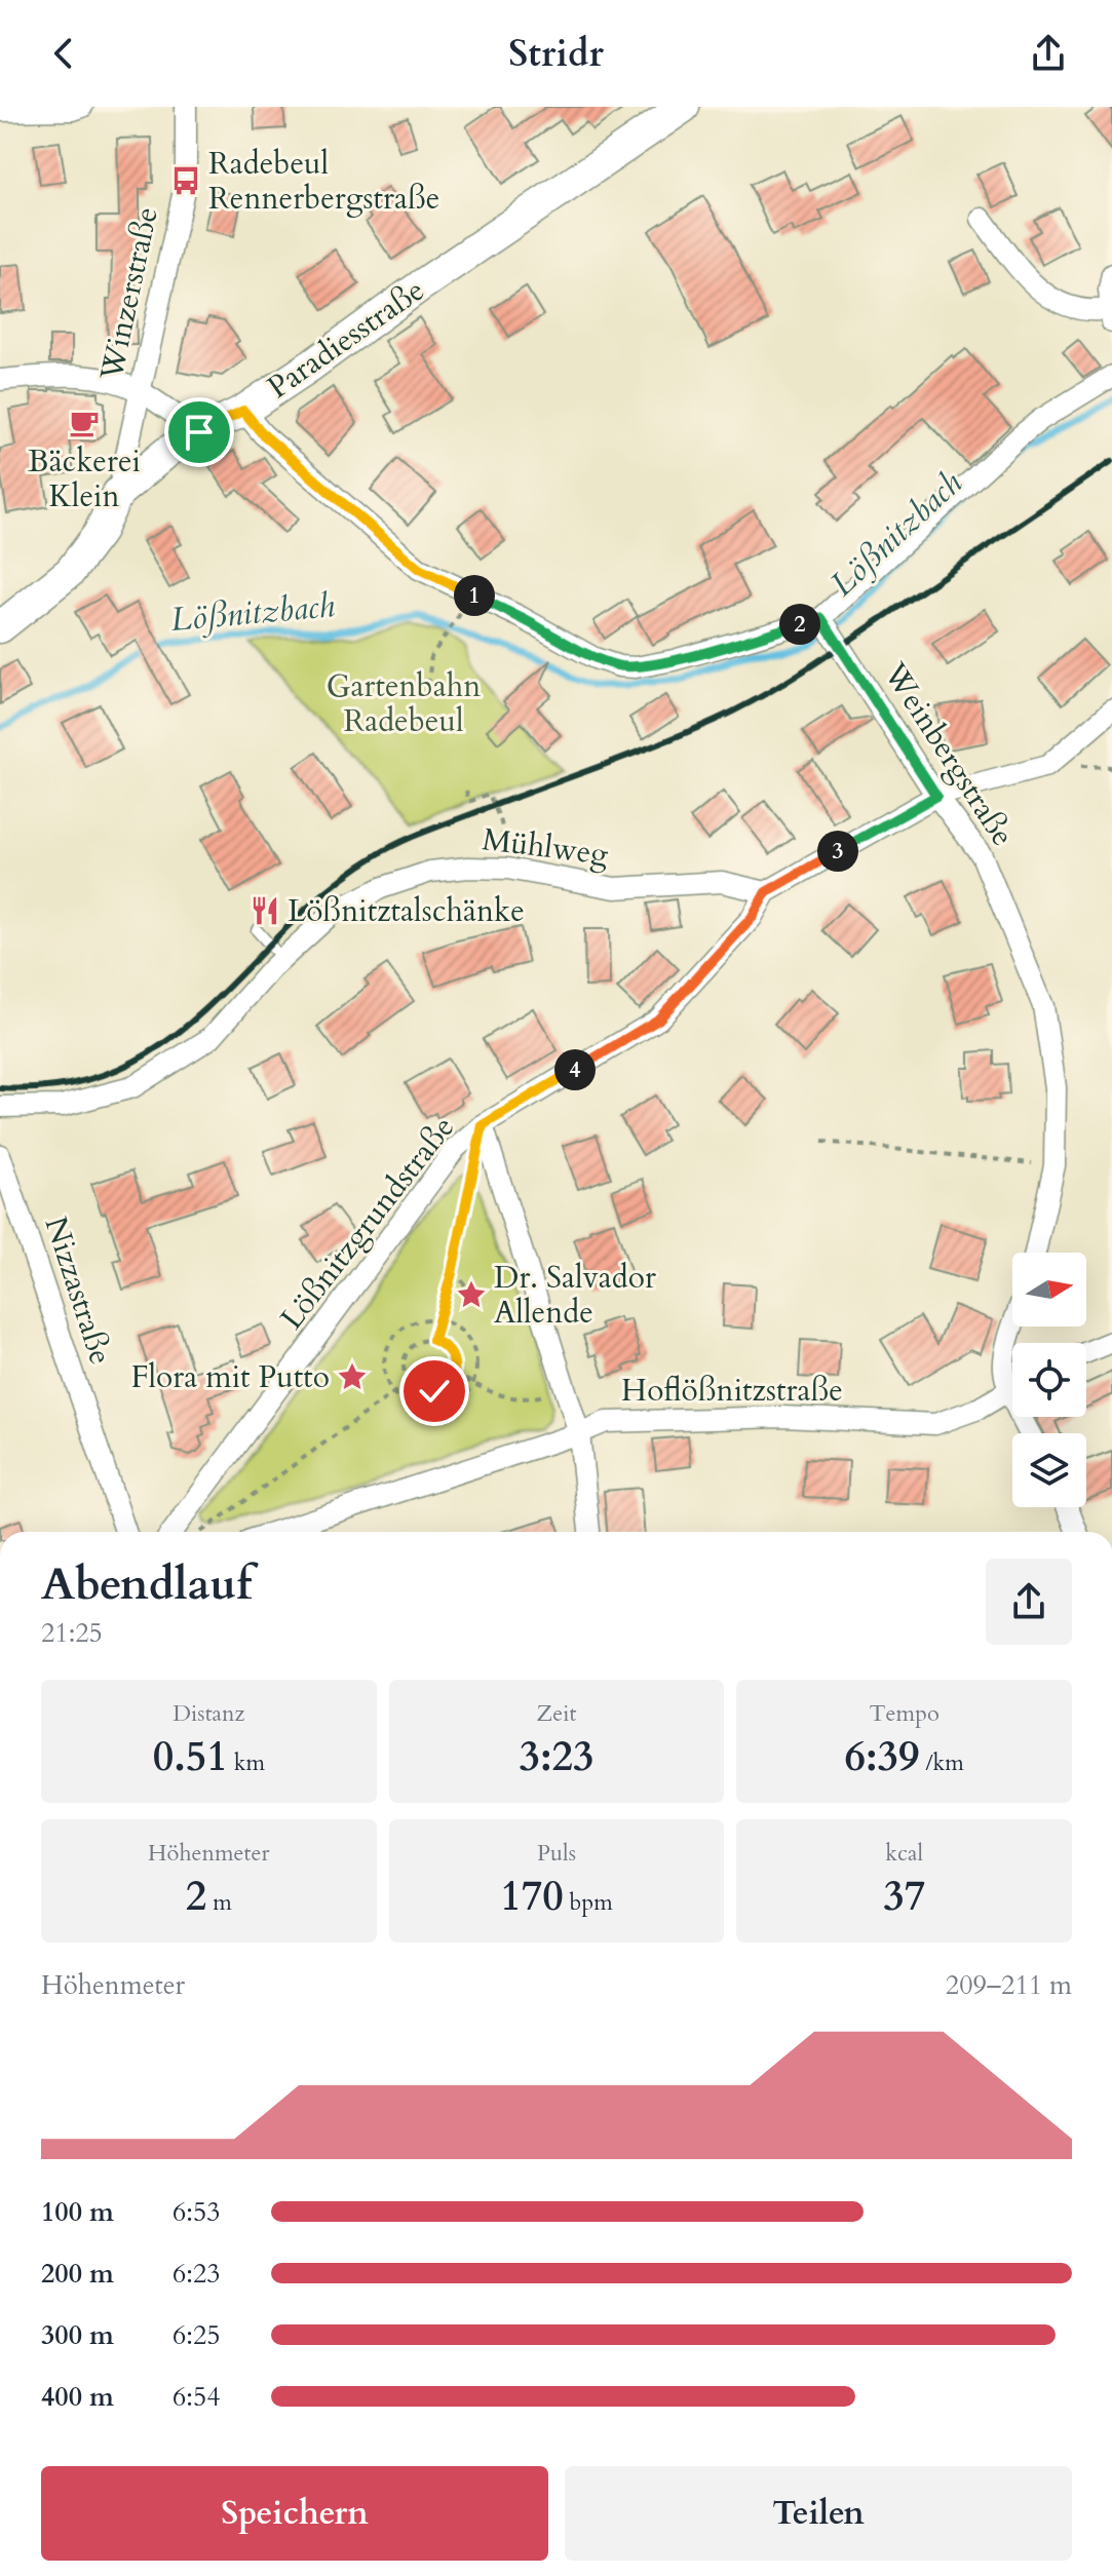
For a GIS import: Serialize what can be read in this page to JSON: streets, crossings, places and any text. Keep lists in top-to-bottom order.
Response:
{
  "streets": {
    "street": [
      "Winzerstraße",
      "Paradiesstraße",
      "Weinbergstraße",
      "Mühlweg",
      "Lößnitzgrundstraße",
      "Nizzastraße",
      "Hoflößnitzstraße"
    ]
  },
  "crossings": [
    ["Winzerstraße", "Paradiesstraße"],
    ["Weinbergstraße", "Lößnitzgrundstraße"],
    ["Mühlweg", "Lößnitzgrundstraße"]
  ],
  "water": ["Lößnitzbach"],
  "parks": ["Gartenbahn Radebeul"],
  "places": {
    "bus stop": ["Radebeul Rennerbergstraße"],
    "cafe": ["Bäckerei Klein"],
    "restaurant": ["Lößnitztalschänke"],
    "place": ["Dr. Salvador Allende", "Flora mit Putto"]
  },
  "north": "right",
  "page": {
    "header": "Stridr",
    "pins": [
      "1",
      "2",
      "3",
      "4"
    ],
    "heading": ["Abendlauf", "21:25"],
    "stats": [
      ["Distanz", "0.51 km"],
      ["Zeit", "3:23"],
      ["Tempo", "6:39 /km"],
      ["Höhenmeter", "2 m"],
      ["Puls", "170 bpm"],
      ["kcal", "37"]
    ],
    "chart": ["Höhenmeter", "209–211 m"],
    "list": [
      {
        "name": "100 m",
        "note": "6:53"
      },
      {
        "name": "200 m",
        "note": "6:23"
      },
      {
        "name": "300 m",
        "note": "6:25"
      },
      {
        "name": "400 m",
        "note": "6:54"
      }
    ],
    "buttons": ["Speichern", "Teilen"]
  }
}
